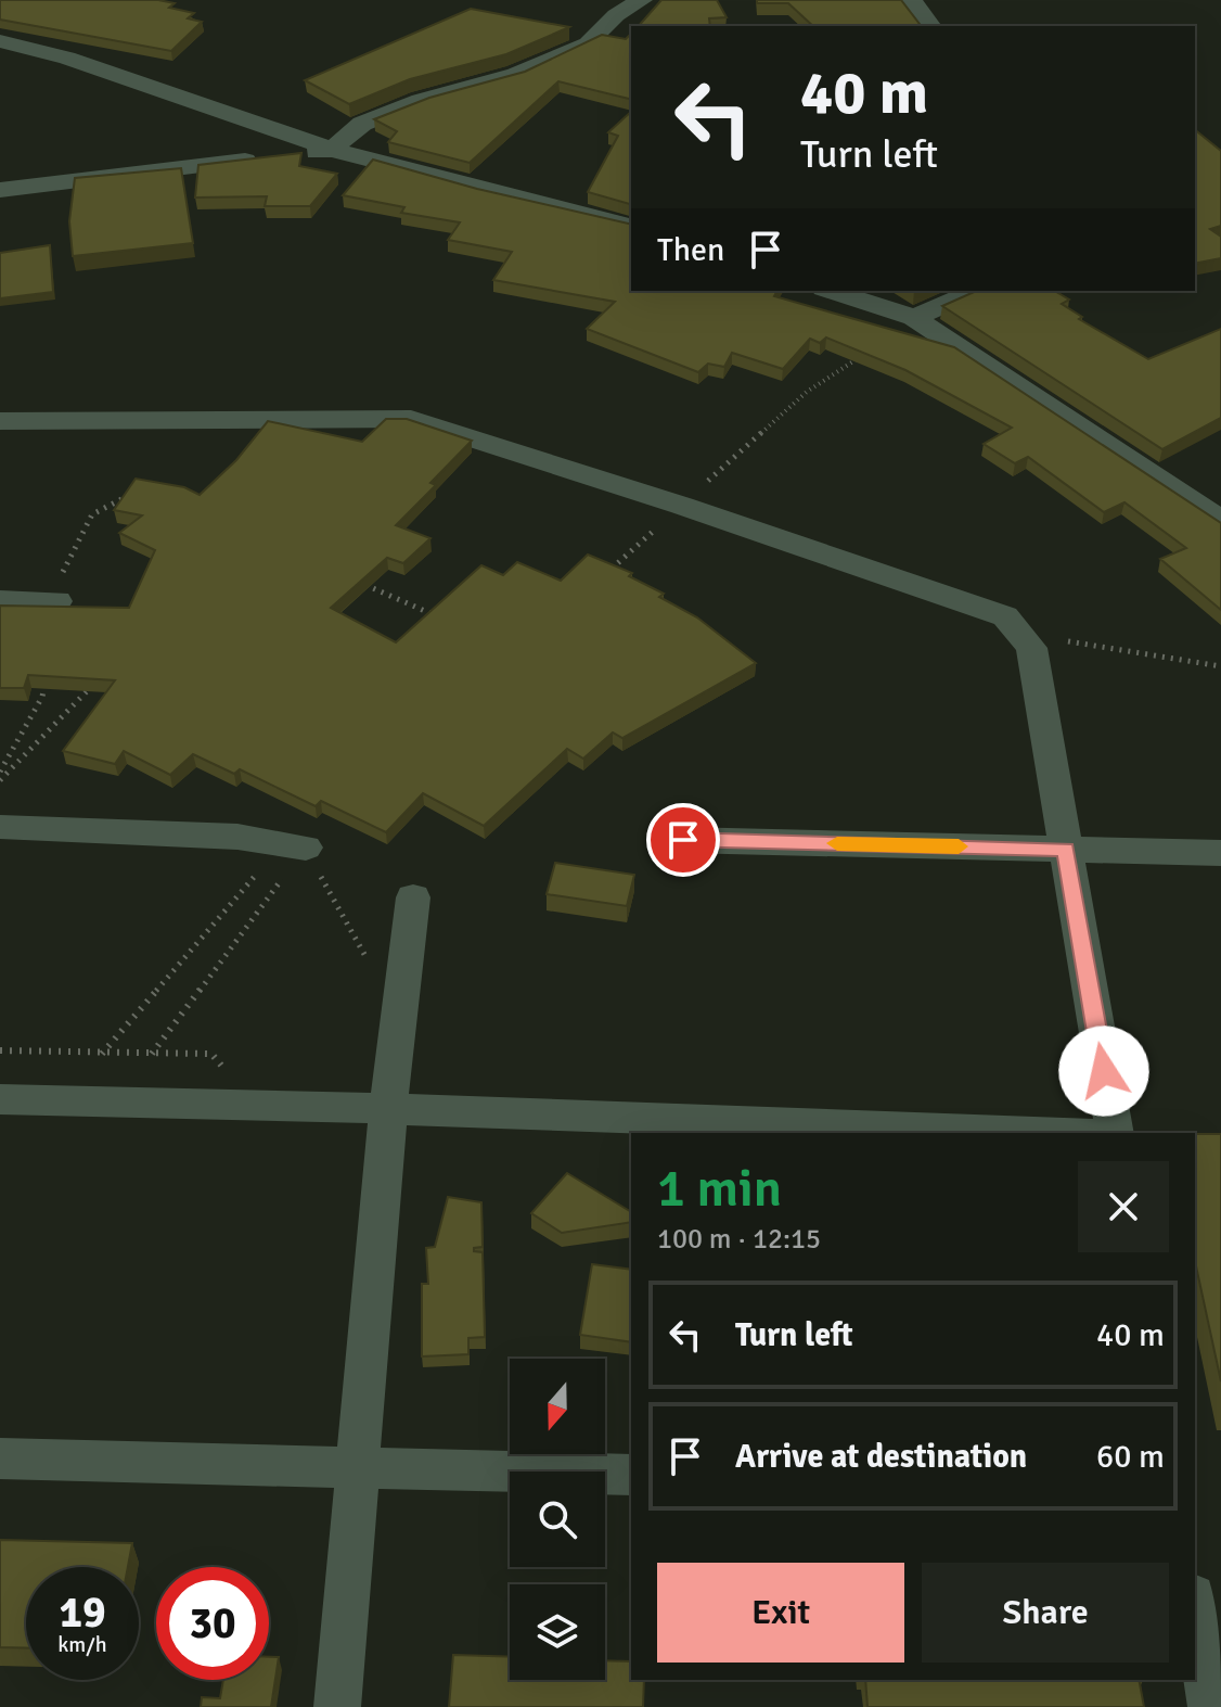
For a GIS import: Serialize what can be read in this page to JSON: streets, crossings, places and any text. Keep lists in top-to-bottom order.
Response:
{
  "north": "bottom",
  "page": {
    "turn": ["40 m", "Turn left"],
    "then": "Then",
    "heading": ["1 min", "100 m · 12:15"],
    "list": [
      {
        "name": "Turn left",
        "value": "40 m"
      },
      {
        "name": "Arrive at destination",
        "value": "60 m"
      }
    ],
    "buttons": ["Exit", "Share"],
    "speed": "19 km/h",
    "limit": "30"
  }
}
